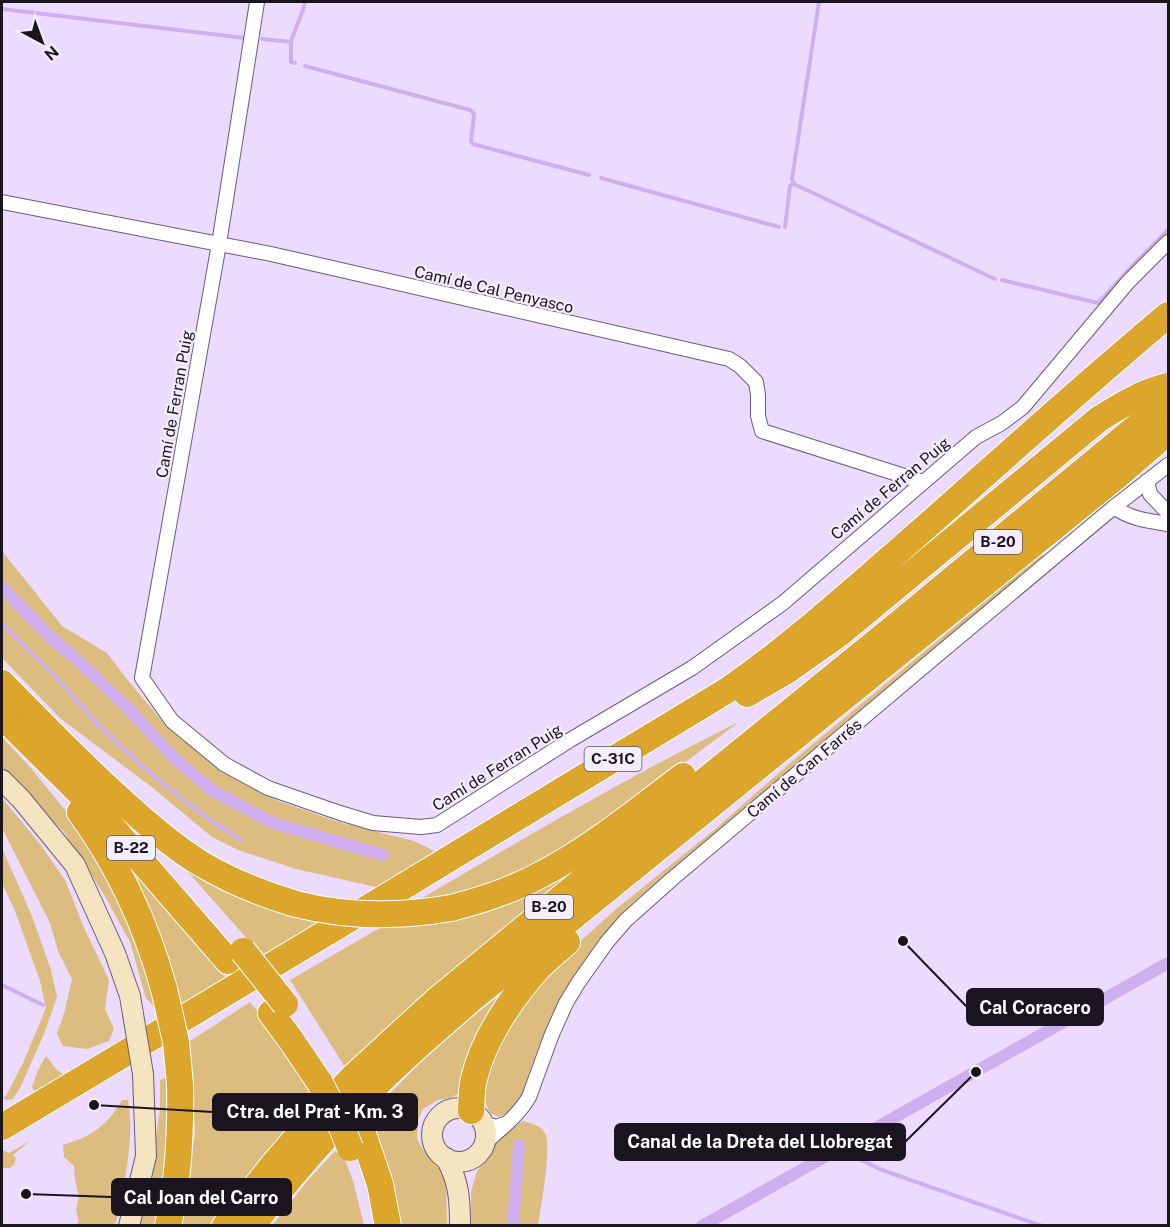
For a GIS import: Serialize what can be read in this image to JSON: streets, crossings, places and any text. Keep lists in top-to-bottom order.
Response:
{
  "streets": {
    "highway": ["B-20", "C-31C", "B-22"],
    "street": ["Camí de Cal Penyasco", "Camí de Ferran Puig", "Camí de Can Farrés"]
  },
  "crossings": [
    ["Camí de Cal Penyasco", "Camí de Ferran Puig"]
  ],
  "places": [
    "Cal Coracero",
    "Canal de la Dreta del Llobregat",
    "Ctra. del Prat - Km. 3",
    "Cal Joan del Carro"
  ],
  "north": "bottom right"
}
